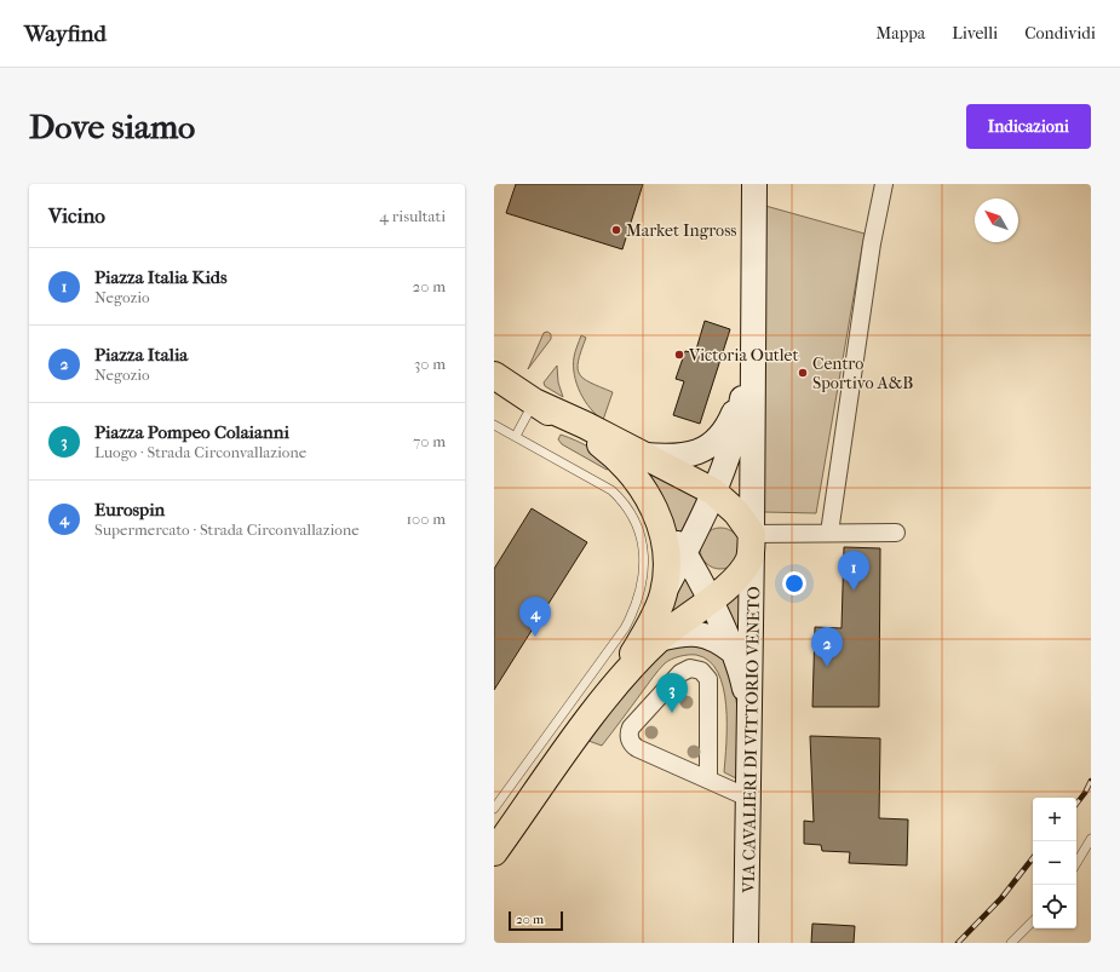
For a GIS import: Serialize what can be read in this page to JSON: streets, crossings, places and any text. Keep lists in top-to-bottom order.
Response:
{
  "streets": {
    "main road": ["VIA CAVALIERI DI VITTORIO VENETO"]
  },
  "places": ["Market Ingross", "Victoria Outlet", "Centro Sportivo A&B"],
  "scale_bar": "20 m",
  "north": "top left",
  "page": {
    "header": "Wayfind",
    "nav": ["Mappa", "Livelli", "Condividi"],
    "buttons": "Indicazioni",
    "title": "Dove siamo",
    "heading": ["Vicino", "4 risultati"],
    "list": [
      {
        "mark": "1",
        "name": "Piazza Italia Kids",
        "note": "Negozio",
        "value": "20 m"
      },
      {
        "mark": "2",
        "name": "Piazza Italia",
        "note": "Negozio",
        "value": "30 m"
      },
      {
        "mark": "3",
        "name": "Piazza Pompeo Colaianni",
        "note": "Luogo · Strada Circonvallazione",
        "value": "70 m"
      },
      {
        "mark": "4",
        "name": "Eurospin",
        "note": "Supermercato · Strada Circonvallazione",
        "value": "100 m"
      }
    ],
    "pins": [
      "1",
      "4",
      "2",
      "3"
    ],
    "map_buttons": ["+", "−"],
    "scale": "20 m"
  }
}
